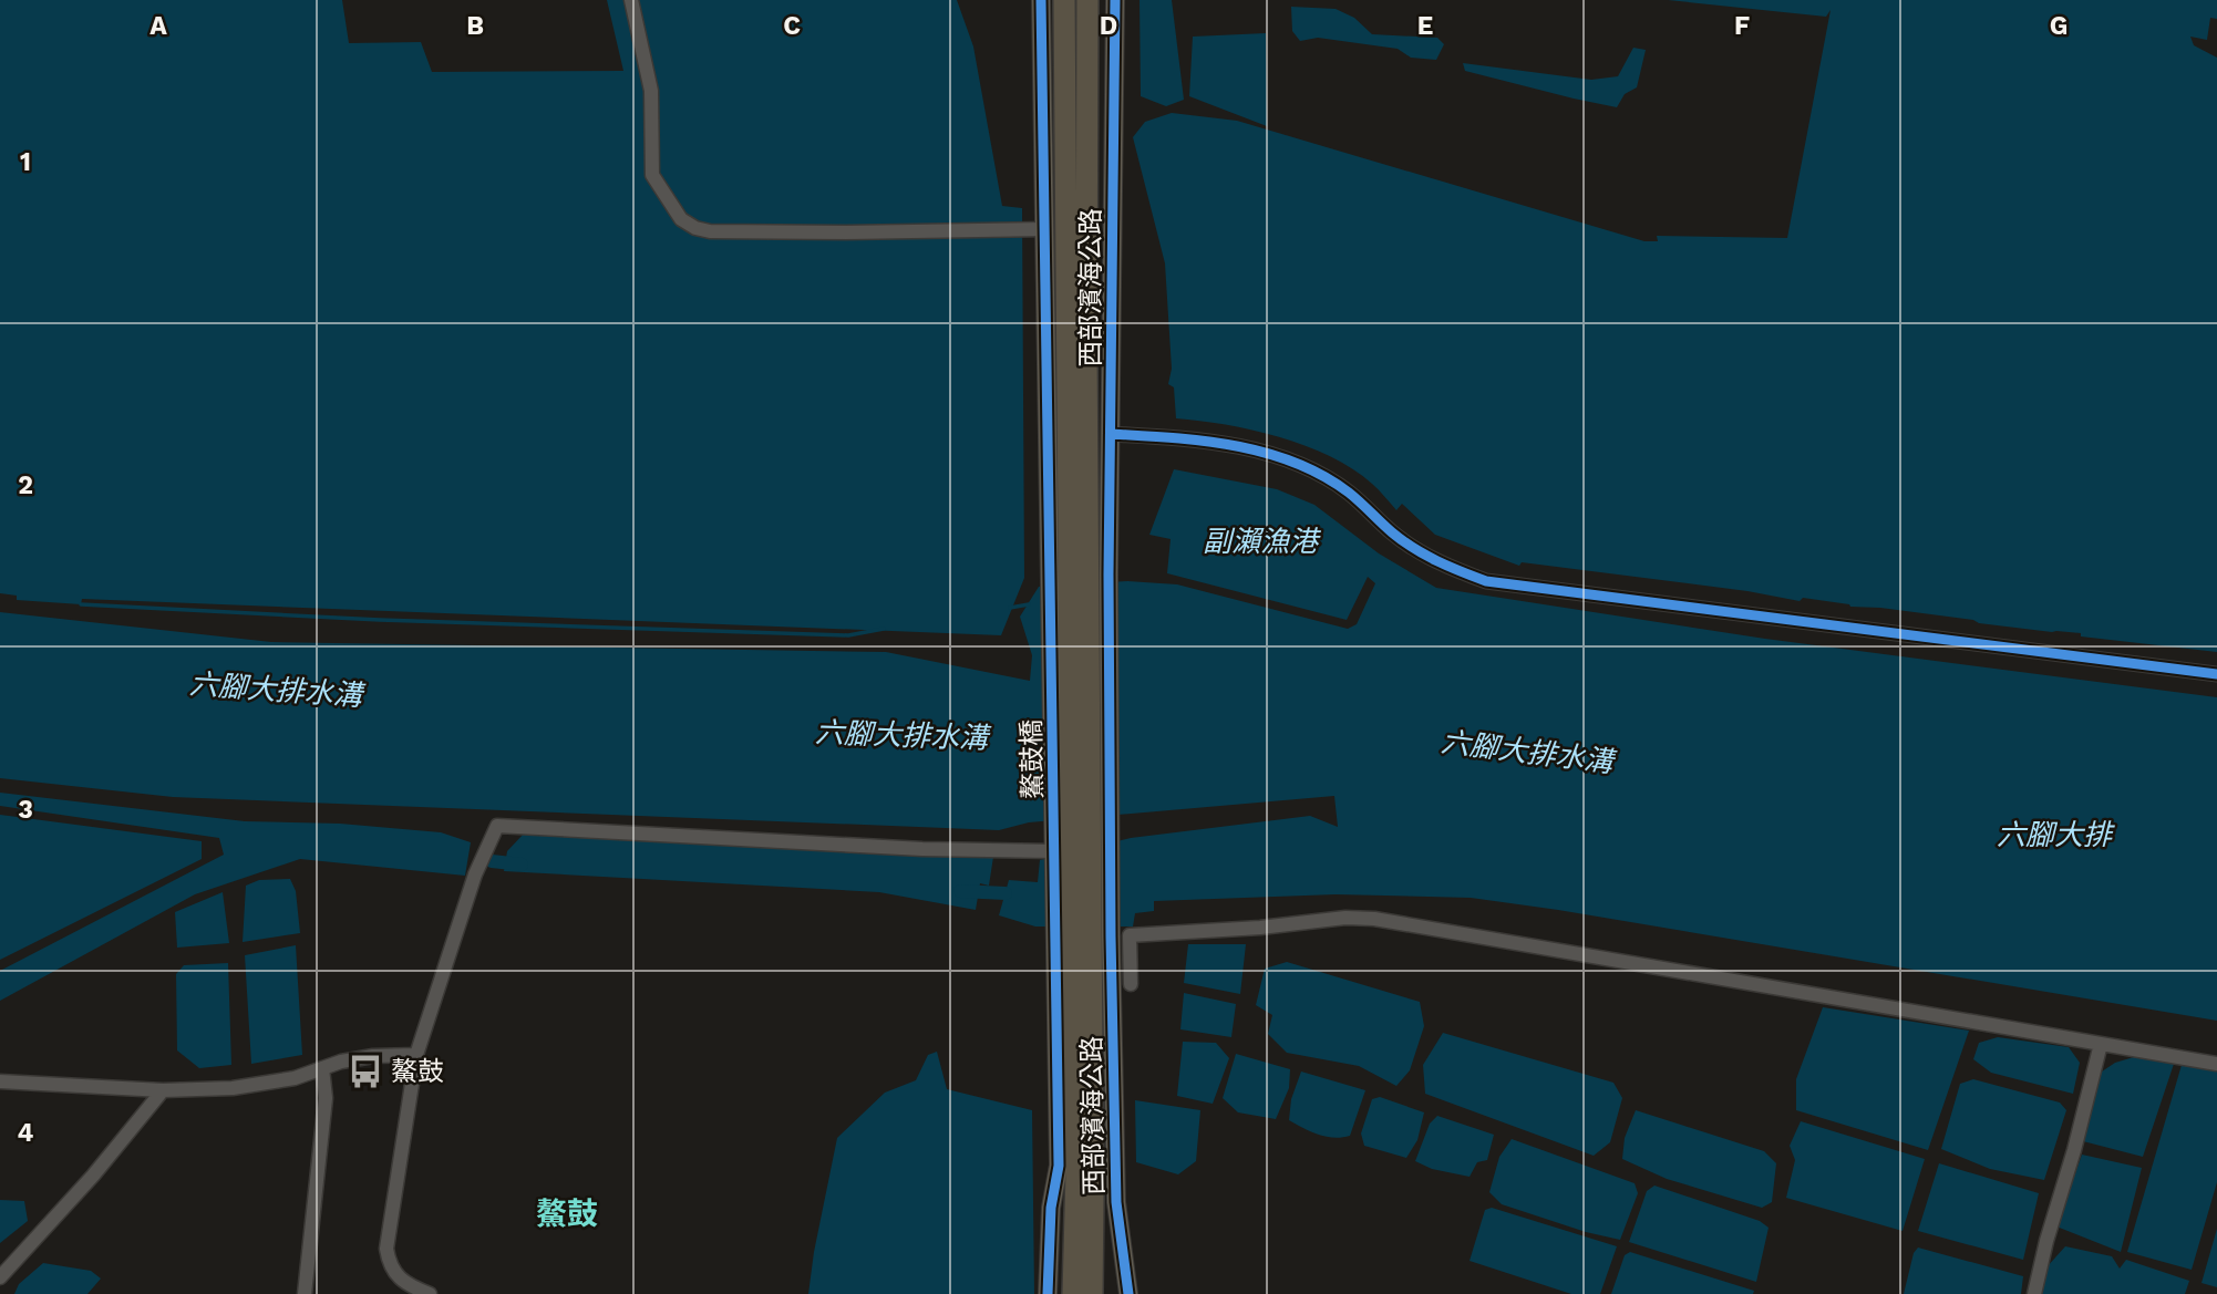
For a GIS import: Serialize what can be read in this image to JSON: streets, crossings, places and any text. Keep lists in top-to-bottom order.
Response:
{
  "streets": {
    "main road": ["西部濱海公路", "鰲鼓橋"]
  },
  "crossings": [
    ["西部濱海公路", "鰲鼓橋"]
  ],
  "districts": ["鰲鼓"],
  "water": ["副瀨漁港", "六腳大排水溝", "六腳大排"],
  "places": {
    "bus stop": ["鰲鼓"]
  },
  "grid": {
    "columns": [
      "A",
      "B",
      "C",
      "D",
      "E",
      "F",
      "G"
    ],
    "rows": [
      "1",
      "2",
      "3",
      "4"
    ]
  }
}
